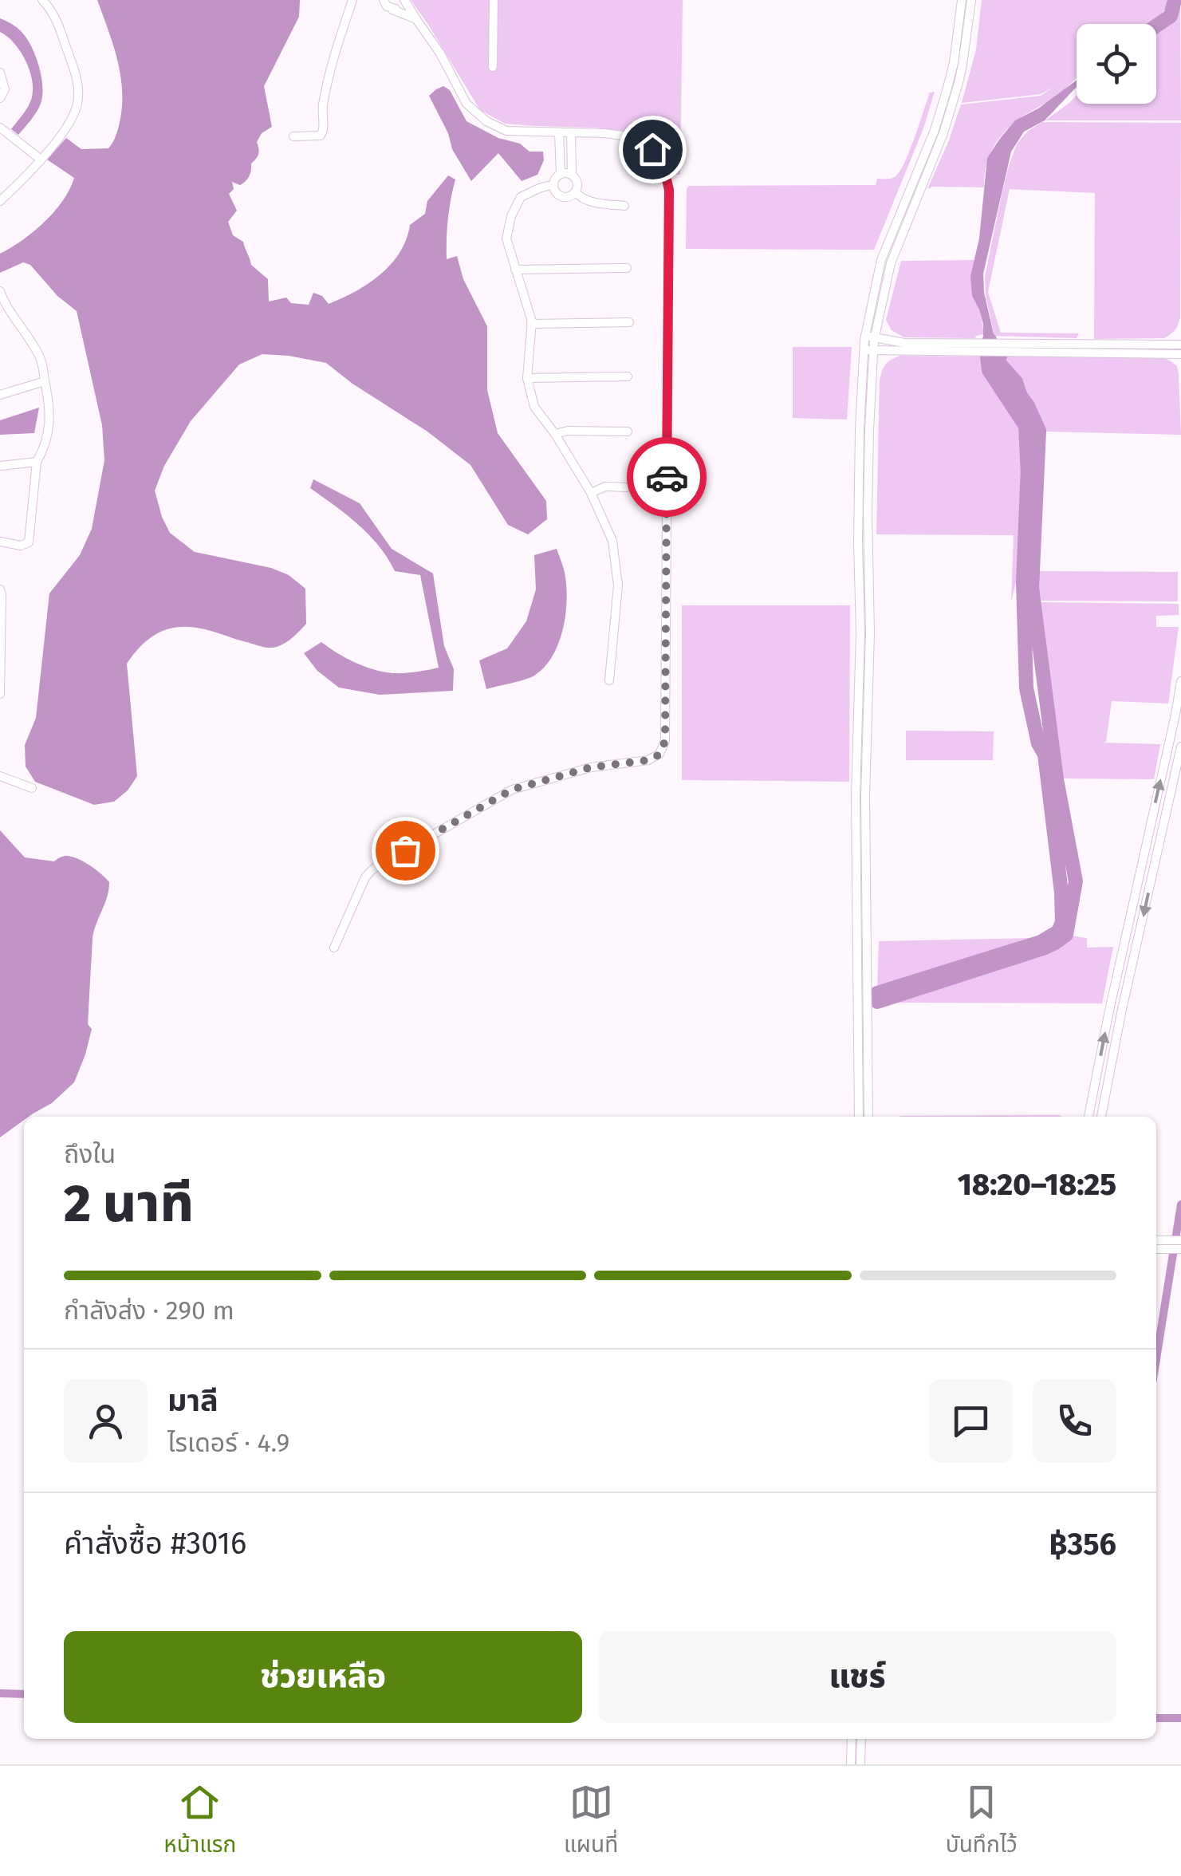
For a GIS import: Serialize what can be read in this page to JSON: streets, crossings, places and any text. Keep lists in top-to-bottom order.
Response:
{
  "page": {
    "heading": ["2 นาที", "ถึงใน", "18:20–18:25"],
    "panel": [
      "มาลี",
      "ไรเดอร์ · 4.9",
      "คำสั่งซื้อ #3016",
      "฿356"
    ],
    "bar": "กำลังส่ง · 290 m",
    "buttons": ["ช่วยเหลือ", "แชร์"],
    "tabs": ["หน้าแรก", "แผนที่", "บันทึกไว้"]
  }
}
